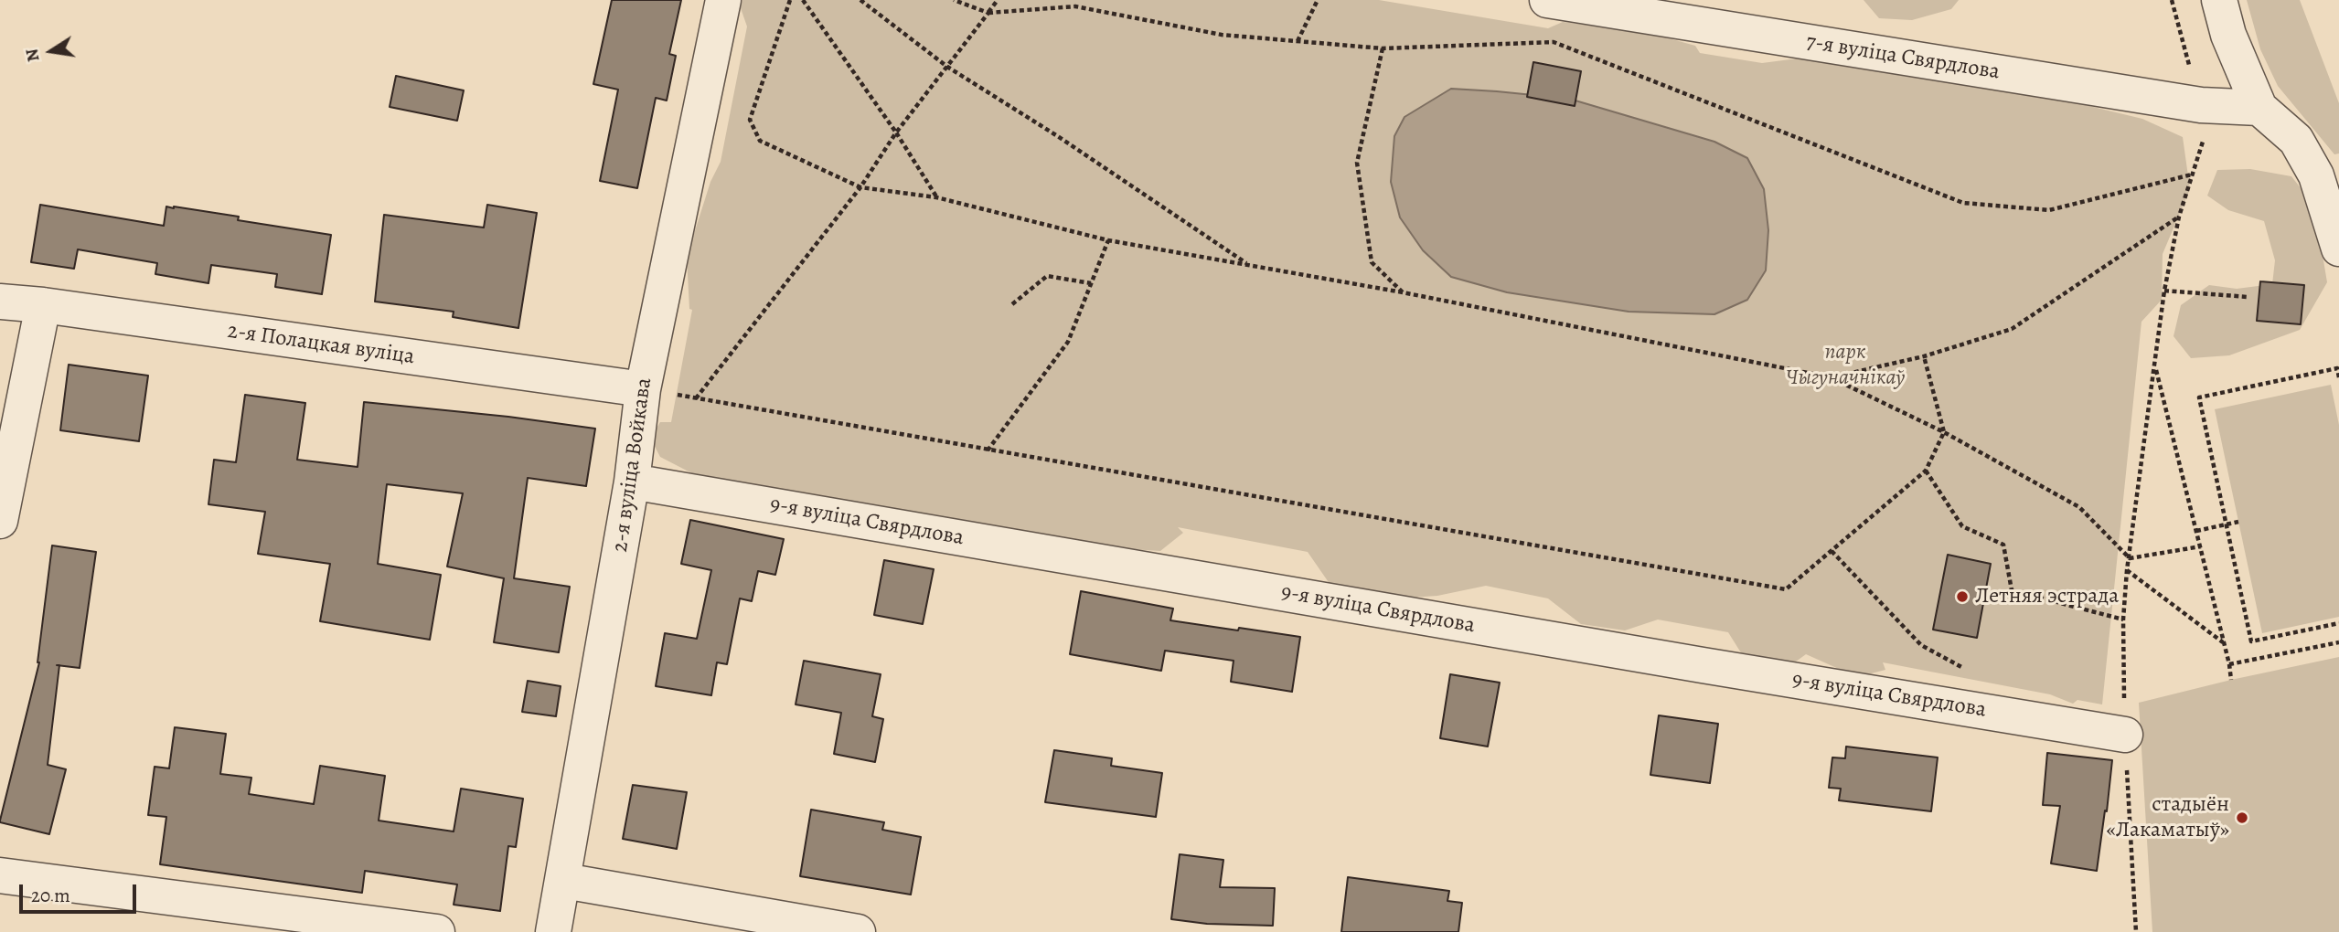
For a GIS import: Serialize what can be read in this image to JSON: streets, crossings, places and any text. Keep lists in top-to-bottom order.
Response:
{
  "streets": {
    "street": [
      "7-я вуліца Свярдлова",
      "2-я Полацкая вуліца",
      "2-я вуліца Войкава",
      "9-я вуліца Свярдлова"
    ]
  },
  "crossings": [
    ["2-я Полацкая вуліца", "2-я вуліца Войкава"],
    ["2-я вуліца Войкава", "9-я вуліца Свярдлова"]
  ],
  "parks": ["парк Чыгуначнікаў"],
  "places": ["Летняя эстрада", "стадыён «Лакаматыў»"],
  "scale_bar": "20 m",
  "north": "left"
}
